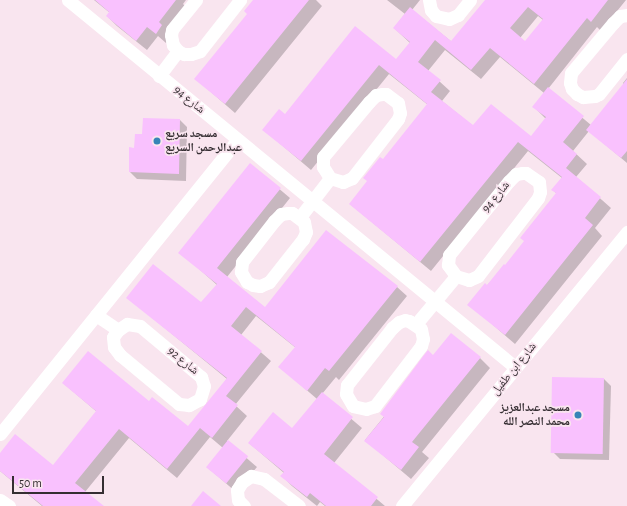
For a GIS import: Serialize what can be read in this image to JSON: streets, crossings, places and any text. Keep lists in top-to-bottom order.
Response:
{
  "streets": {
    "street": ["شارع 94", "شارع 92", "شارع ابن طفيل"]
  },
  "crossings": [
    ["شارع 94", "شارع ابن طفيل"]
  ],
  "places": ["مسجد سريع عبدالرحمن السريع", "مسجد عبدالعزيز محمد النصر الله"],
  "scale_bar": "50 m"
}
